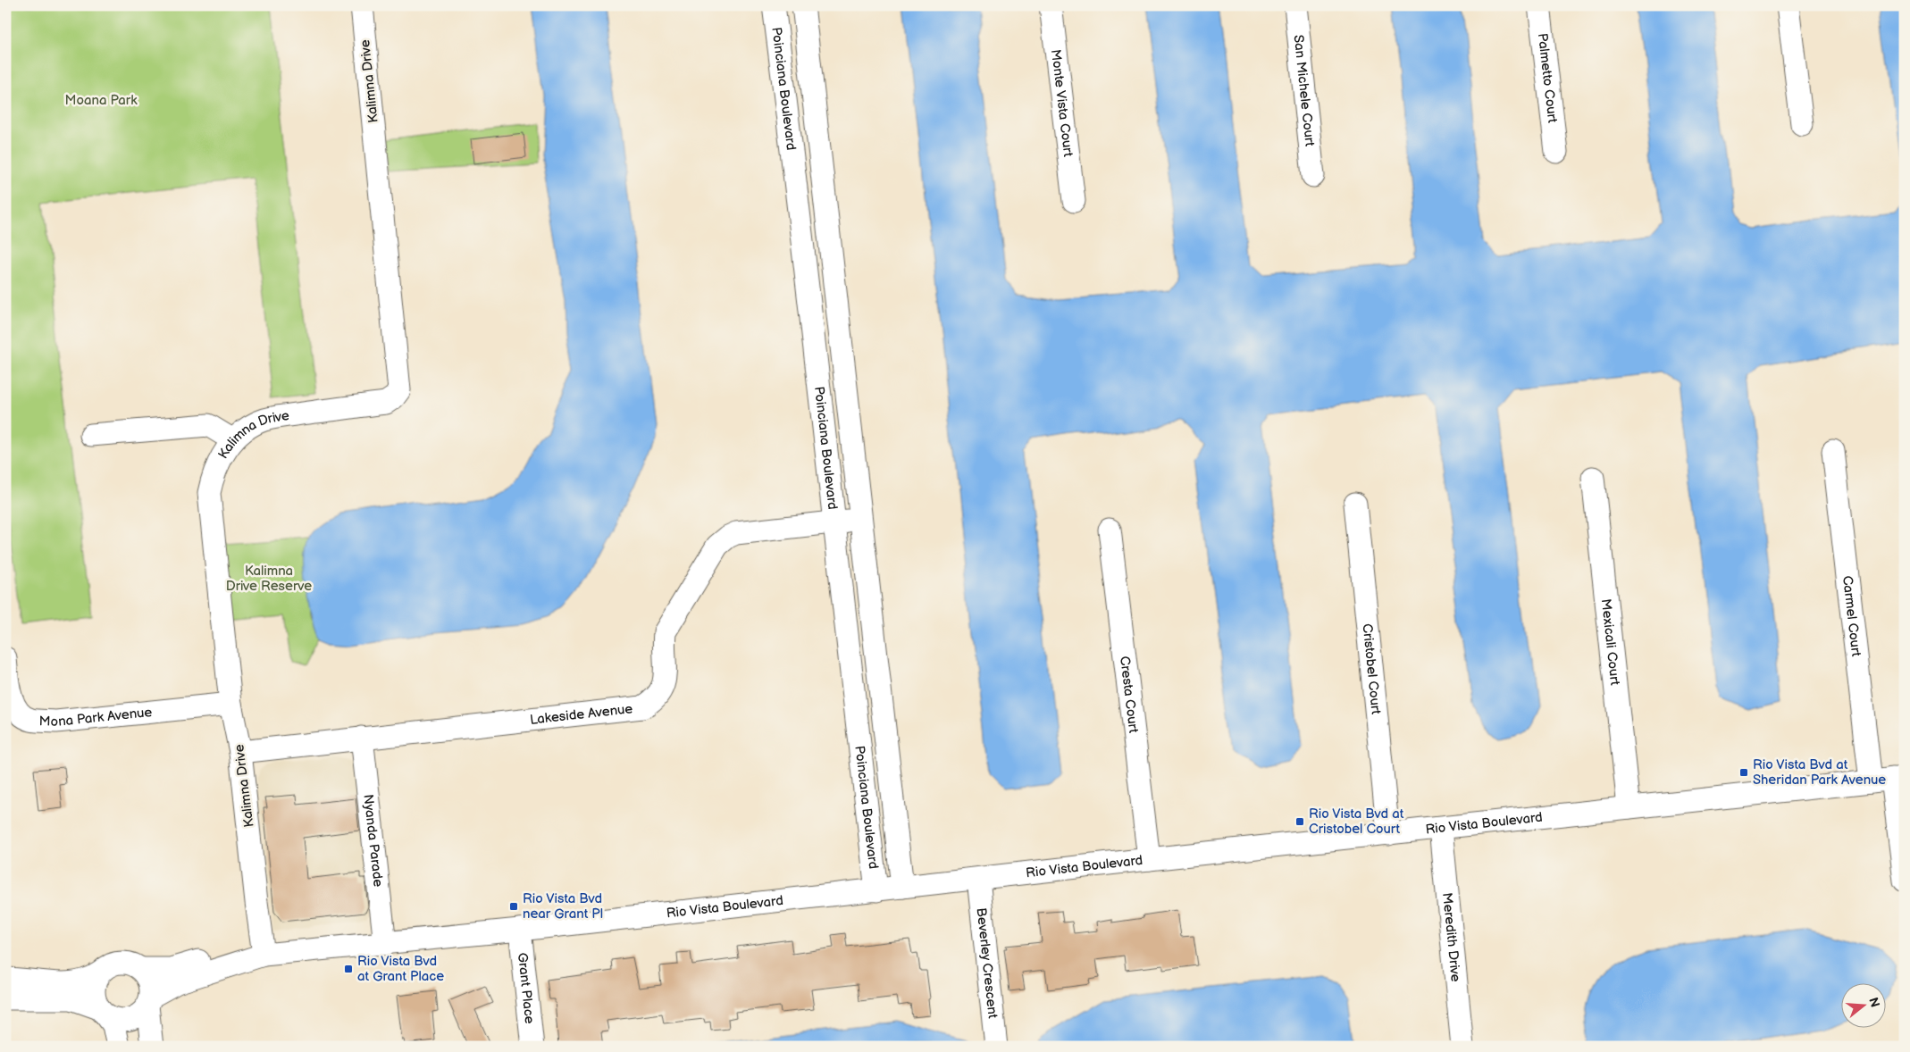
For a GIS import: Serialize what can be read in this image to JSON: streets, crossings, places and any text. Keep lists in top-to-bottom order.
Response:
{
  "streets": {
    "street": [
      "Palmetto Court",
      "Kalimna Drive",
      "Poinciana Boulevard",
      "San Michele Court",
      "Monte Vista Court",
      "Carmel Court",
      "Mexicali Court",
      "Cristobel Court",
      "Cresta Court",
      "Lakeside Avenue",
      "Mona Park Avenue",
      "Rio Vista Boulevard",
      "Nyanda Parade",
      "Meredith Drive",
      "Beverley Crescent",
      "Grant Place"
    ]
  },
  "crossings": [
    ["Kalimna Drive", "Lakeside Avenue"],
    ["Kalimna Drive", "Mona Park Avenue"],
    ["Kalimna Drive", "Rio Vista Boulevard"],
    ["Poinciana Boulevard", "Lakeside Avenue"],
    ["Poinciana Boulevard", "Rio Vista Boulevard"],
    ["Carmel Court", "Rio Vista Boulevard"],
    ["Mexicali Court", "Rio Vista Boulevard"],
    ["Cristobel Court", "Rio Vista Boulevard"],
    ["Cresta Court", "Rio Vista Boulevard"],
    ["Lakeside Avenue", "Nyanda Parade"],
    ["Rio Vista Boulevard", "Nyanda Parade"],
    ["Rio Vista Boulevard", "Meredith Drive"],
    ["Rio Vista Boulevard", "Beverley Crescent"],
    ["Rio Vista Boulevard", "Grant Place"]
  ],
  "parks": ["Moana Park", "Kalimna Drive Reserve"],
  "places": {
    "transit": [
      "Rio Vista Bvd at Sheridan Park Avenue",
      "Rio Vista Bvd at Cristobel Court",
      "Rio Vista Bvd near Grant Pl",
      "Rio Vista Bvd at Grant Place"
    ]
  },
  "north": "right"
}
